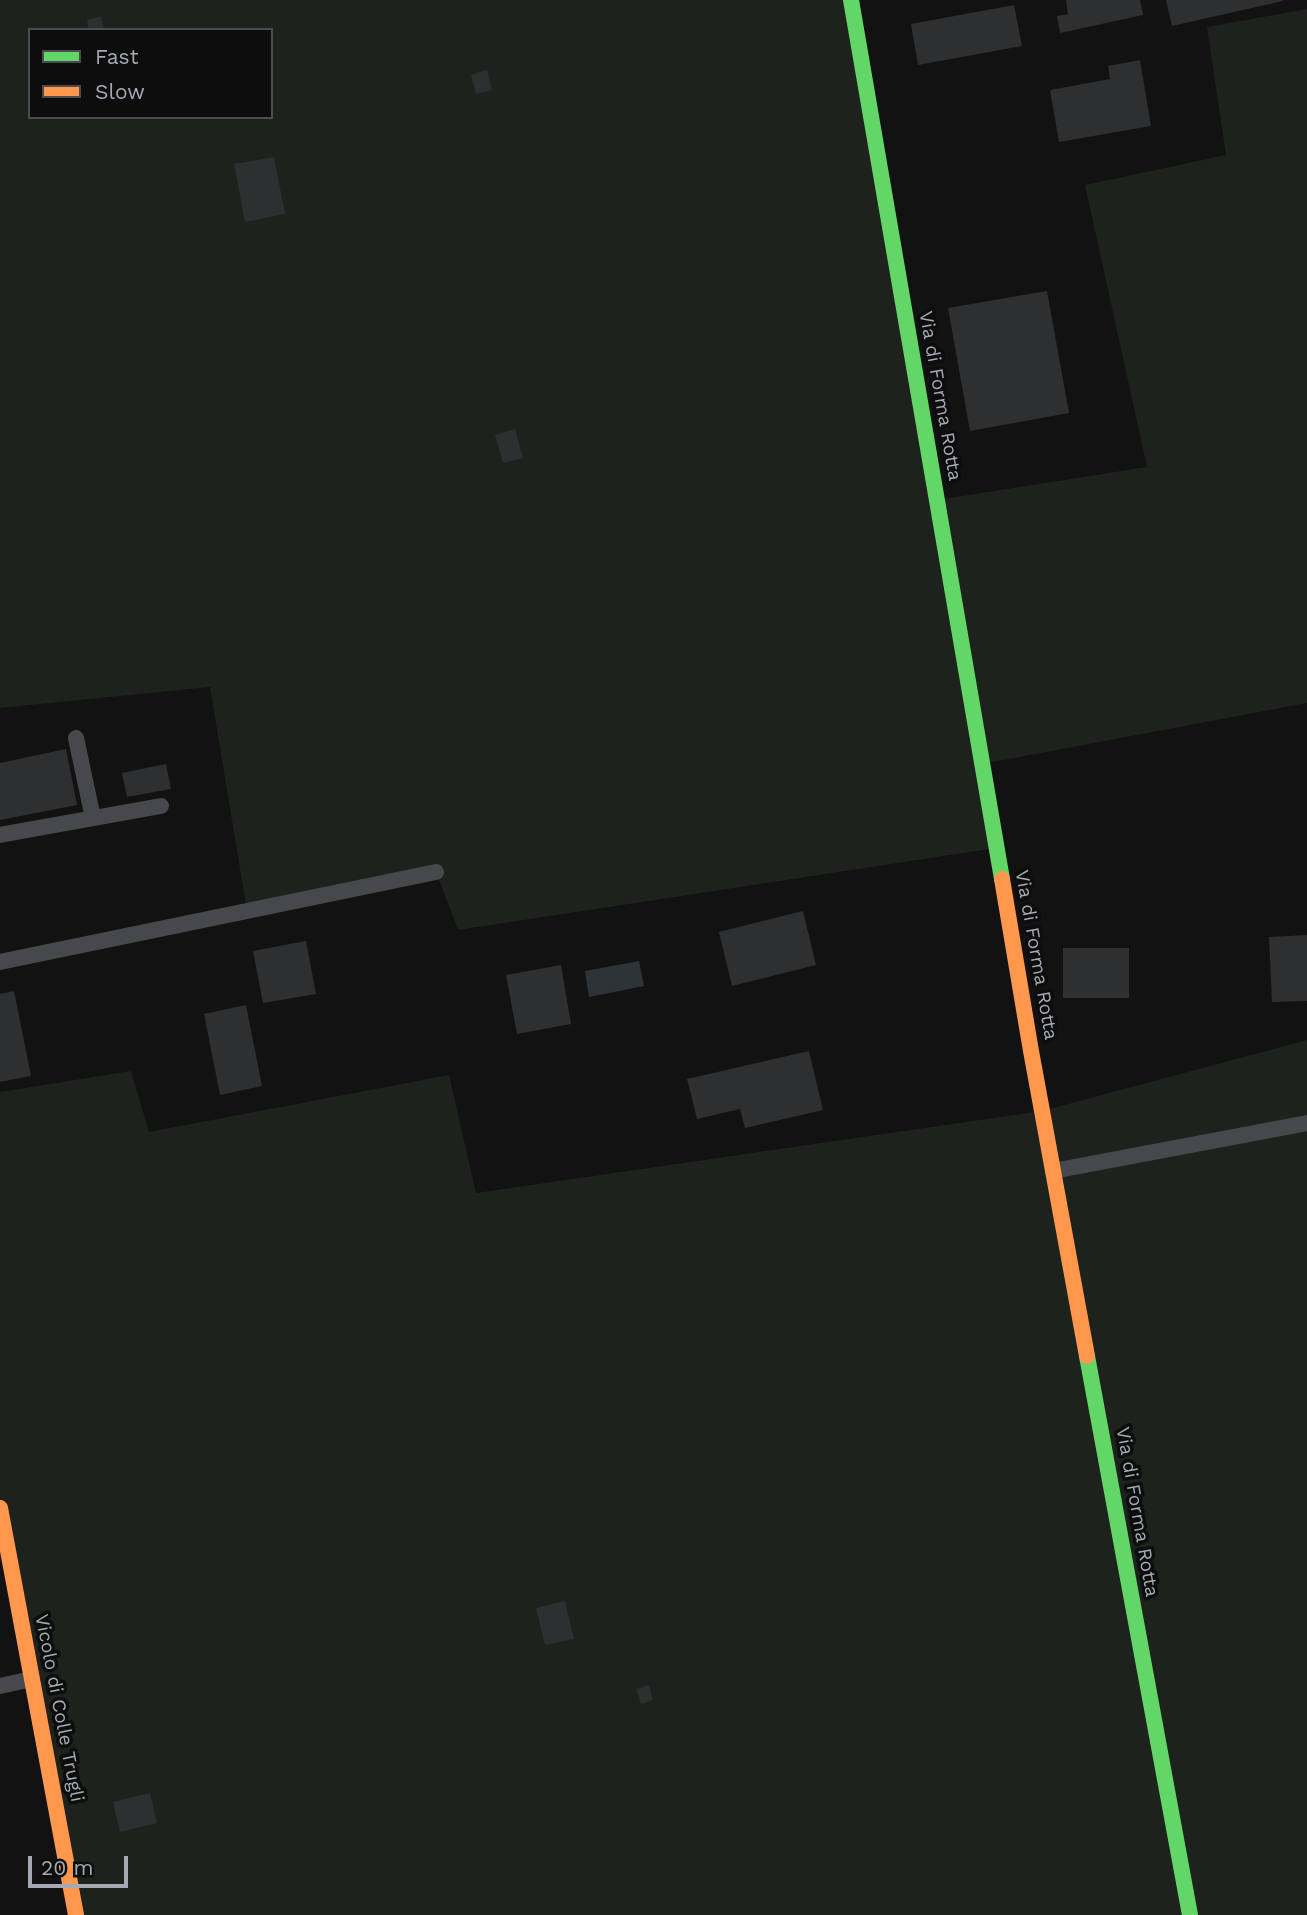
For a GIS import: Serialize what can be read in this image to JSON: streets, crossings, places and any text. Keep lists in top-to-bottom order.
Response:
{
  "streets": {
    "street": ["Via di Forma Rotta", "Vicolo di Colle Trugli"]
  },
  "legend": ["Fast", "Slow"],
  "scale_bar": "20 m"
}
